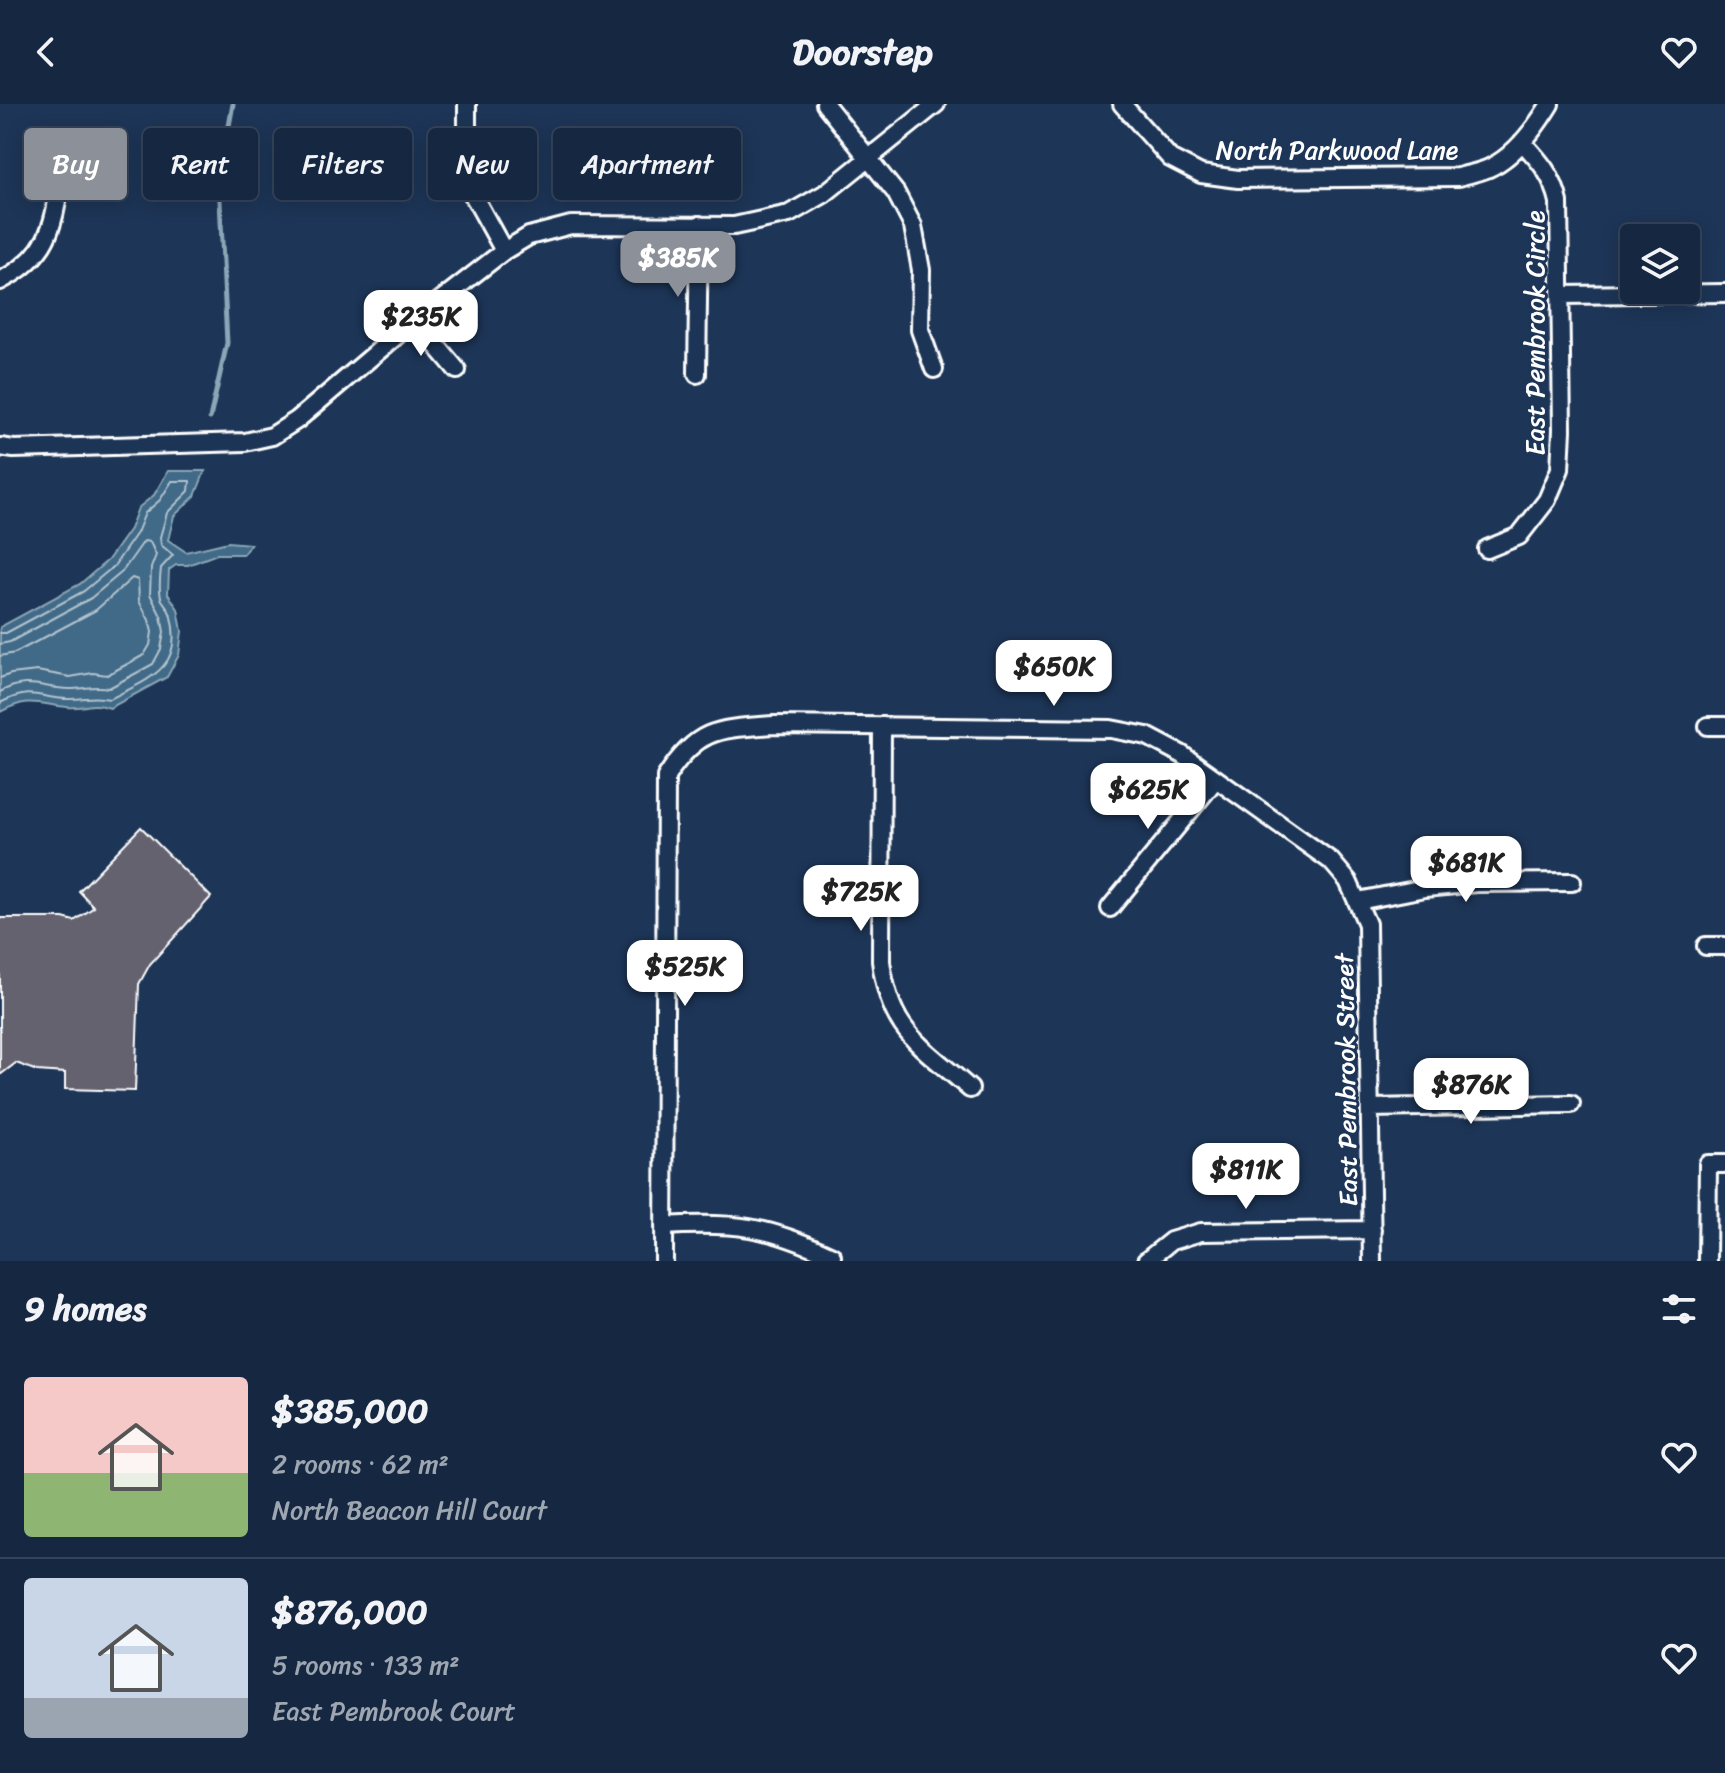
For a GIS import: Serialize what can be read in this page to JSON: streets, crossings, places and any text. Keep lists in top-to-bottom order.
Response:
{
  "streets": {
    "street": ["North Parkwood Lane", "East Pembrook Circle", "East Pembrook Street"]
  },
  "crossings": [
    ["North Parkwood Lane", "East Pembrook Circle"]
  ],
  "page": {
    "header": "Doorstep",
    "chip": [
      "Buy",
      "Rent",
      "Filters",
      "New",
      "Apartment"
    ],
    "price": [
      "$385K",
      "$235K",
      "$650K",
      "$625K",
      "$681K",
      "$725K",
      "$525K",
      "$876K",
      "$811K"
    ],
    "heading": "9 homes",
    "list": [
      {
        "name": "$385,000",
        "note": "2 rooms · 62 m² · North Beacon Hill Court"
      },
      {
        "name": "$876,000",
        "note": "5 rooms · 133 m² · East Pembrook Court"
      }
    ]
  }
}
